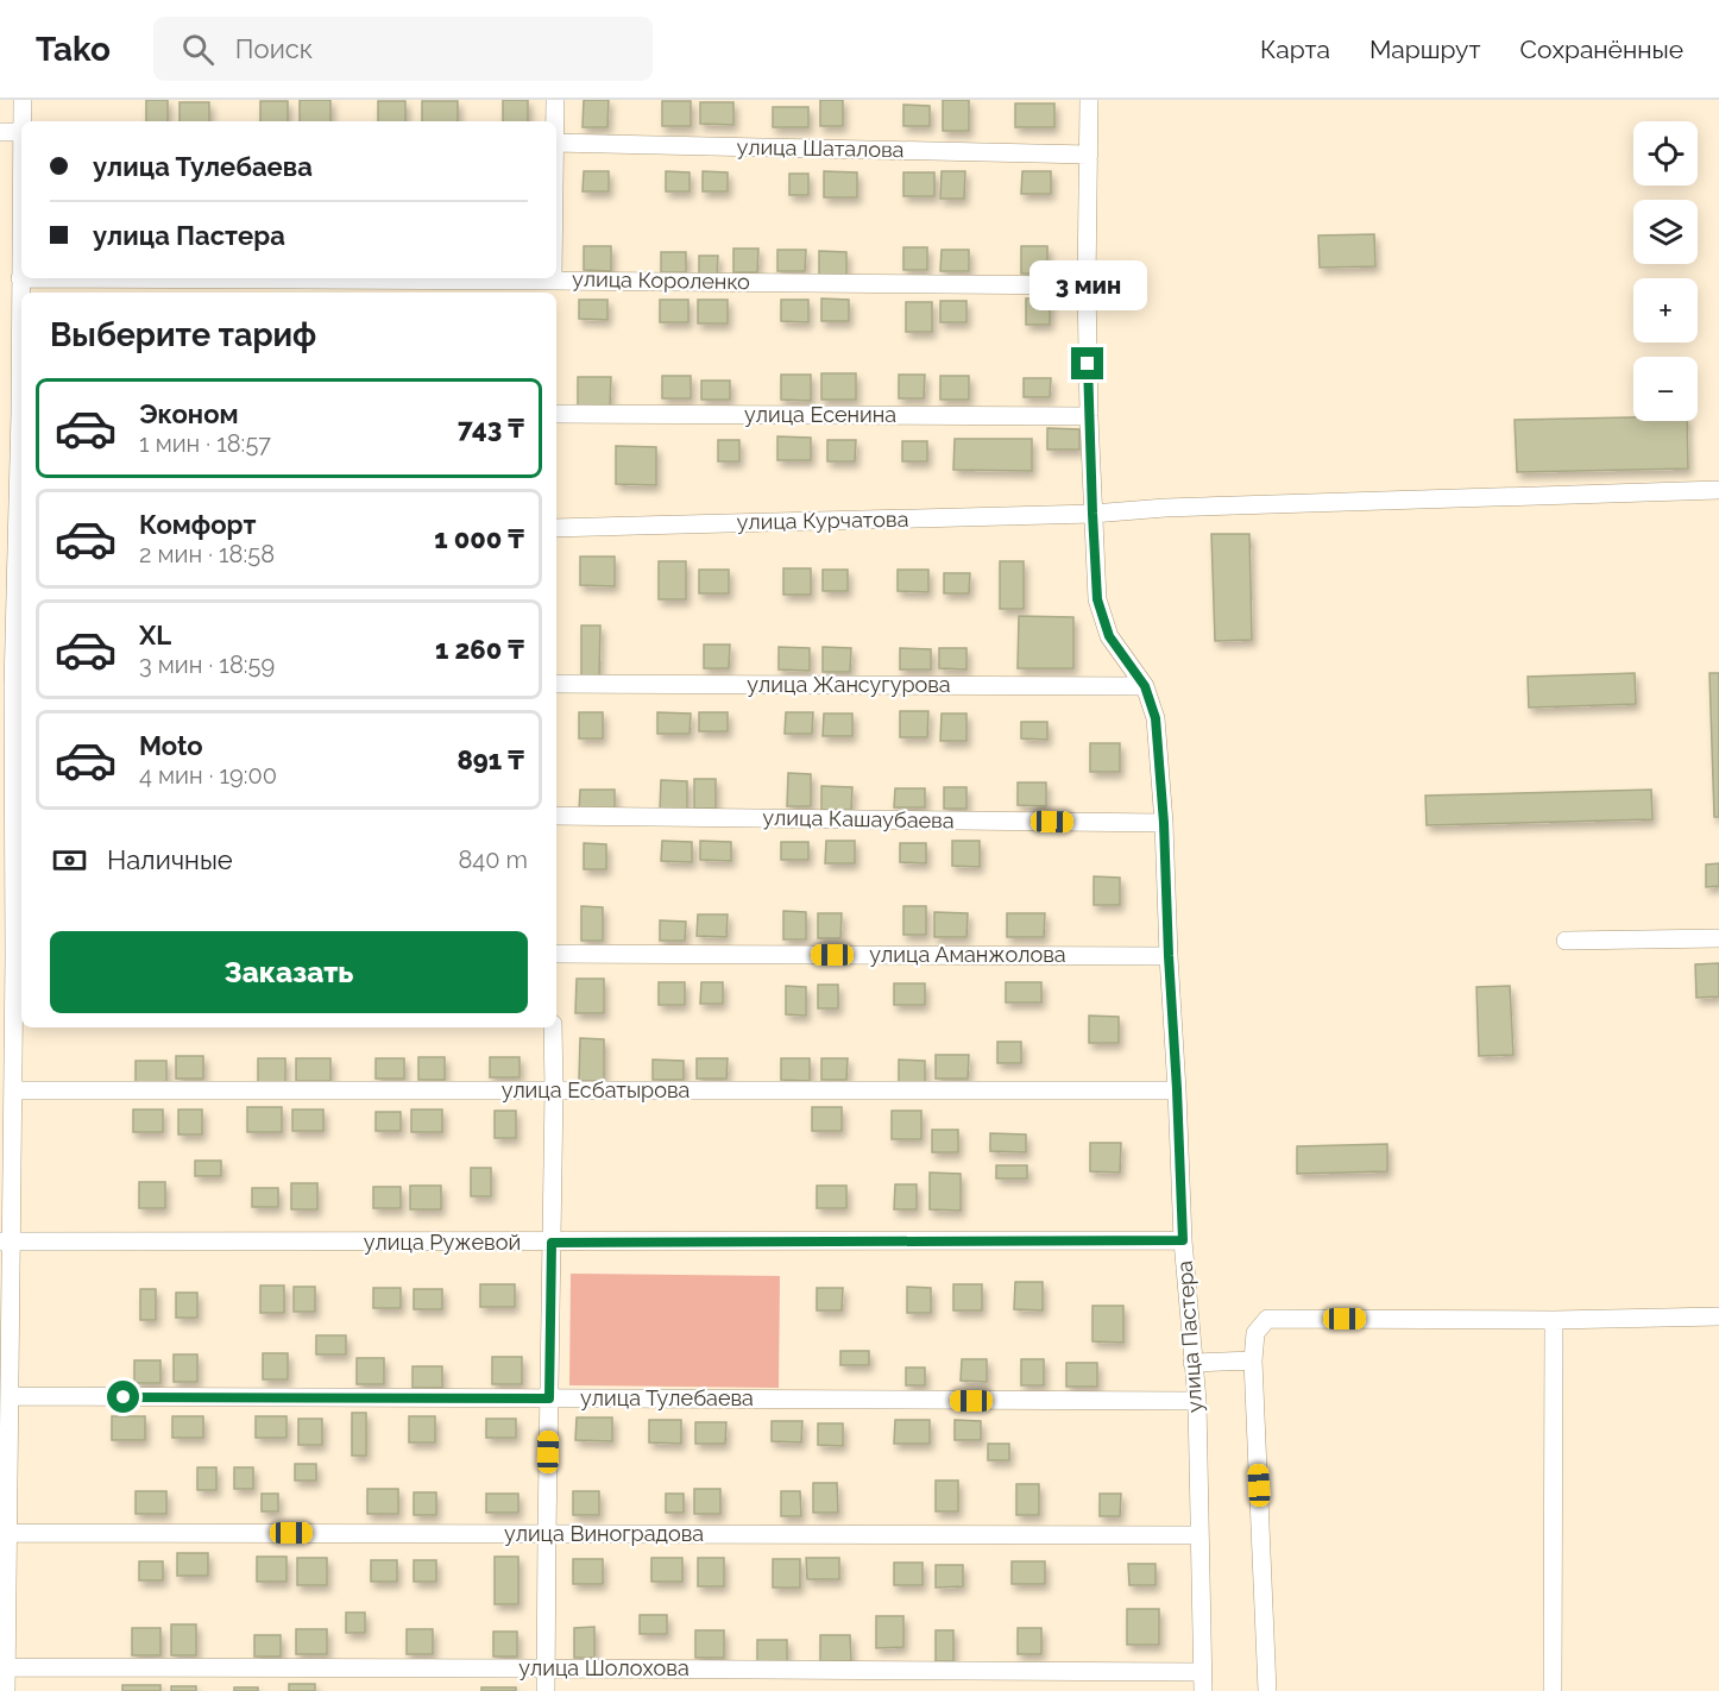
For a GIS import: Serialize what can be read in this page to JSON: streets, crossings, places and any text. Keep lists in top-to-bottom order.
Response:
{
  "streets": {
    "street": [
      "улица Шаталова",
      "улица Короленко",
      "улица Есенина",
      "улица Курчатова",
      "улица Жансугурова",
      "улица Кашаубаева",
      "улица Аманжолова",
      "улица Есбатырова",
      "улица Ружевой",
      "улица Пастера",
      "улица Тулебаева",
      "улица Виноградова",
      "улица Шолохова"
    ]
  },
  "crossings": [
    ["улица Шаталова", "улица Пастера"],
    ["улица Короленко", "улица Пастера"],
    ["улица Есенина", "улица Пастера"],
    ["улица Курчатова", "улица Пастера"],
    ["улица Жансугурова", "улица Пастера"],
    ["улица Кашаубаева", "улица Пастера"],
    ["улица Аманжолова", "улица Пастера"],
    ["улица Есбатырова", "улица Пастера"],
    ["улица Ружевой", "улица Пастера"],
    ["улица Пастера", "улица Тулебаева"],
    ["улица Пастера", "улица Виноградова"],
    ["улица Пастера", "улица Шолохова"]
  ],
  "page": {
    "header": "Tako",
    "search": "Поиск",
    "nav": ["Карта", "Маршрут", "Сохранённые"],
    "map_buttons": ["+", "−"],
    "banner": ["улица Тулебаева", "улица Пастера"],
    "bubble": "3 мин",
    "heading": "Выберите тариф",
    "list": [
      {
        "name": "Эконом",
        "note": "1 мин · 18:57",
        "value": "743 ₸"
      },
      {
        "name": "Комфорт",
        "note": "2 мин · 18:58",
        "value": "1 000 ₸"
      },
      {
        "name": "XL",
        "note": "3 мин · 18:59",
        "value": "1 260 ₸"
      },
      {
        "name": "Moto",
        "note": "4 мин · 19:00",
        "value": "891 ₸"
      }
    ],
    "pay": ["Наличные", "840 m"],
    "buttons": "Заказать"
  }
}
